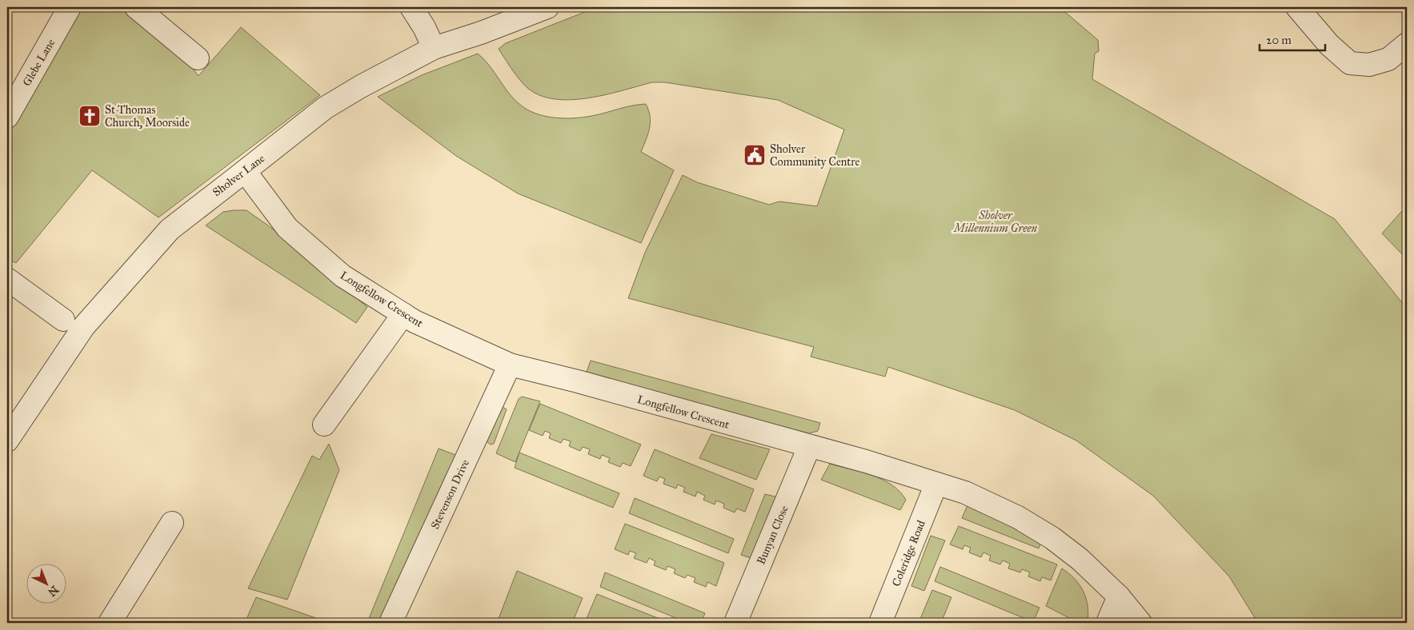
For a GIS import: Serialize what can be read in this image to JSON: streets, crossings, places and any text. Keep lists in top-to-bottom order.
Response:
{
  "streets": {
    "street": [
      "Glebe Lane",
      "Sholver Lane",
      "Longfellow Crescent",
      "Stevenson Drive",
      "Bunyan Close",
      "Coleridge Road"
    ]
  },
  "crossings": [
    ["Sholver Lane", "Longfellow Crescent"],
    ["Longfellow Crescent", "Stevenson Drive"],
    ["Longfellow Crescent", "Bunyan Close"],
    ["Longfellow Crescent", "Coleridge Road"]
  ],
  "parks": ["Sholver Millennium Green"],
  "places": {
    "church": ["St Thomas Church, Moorside"],
    "public building": ["Sholver Community Centre"]
  },
  "scale_bar": "20 m",
  "north": "bottom right"
}
